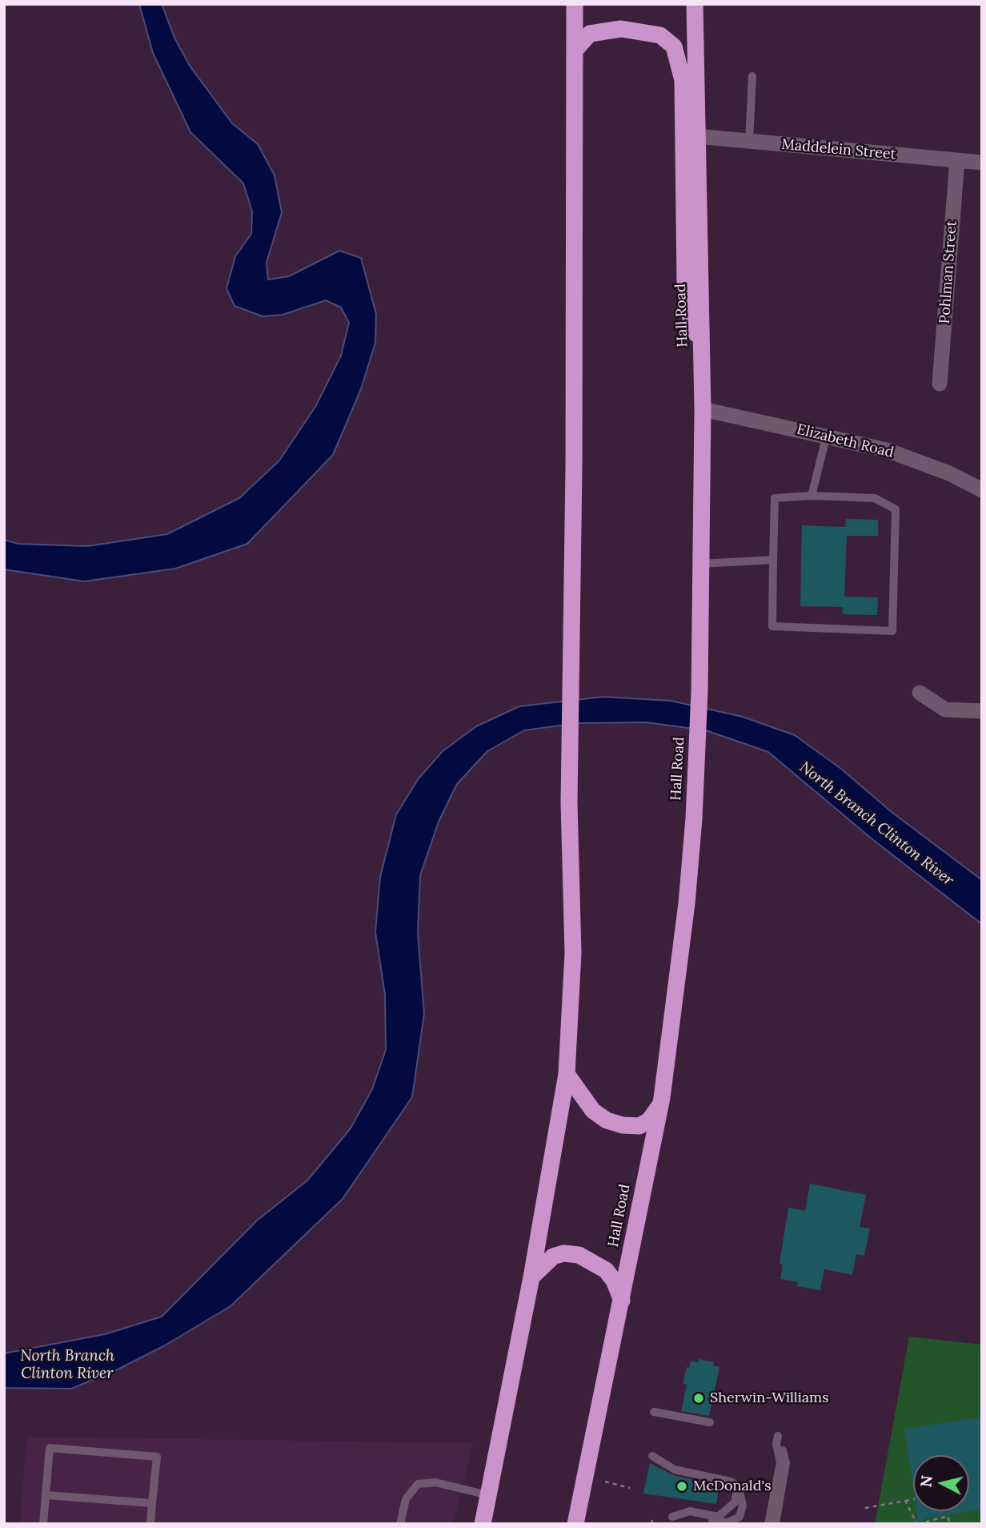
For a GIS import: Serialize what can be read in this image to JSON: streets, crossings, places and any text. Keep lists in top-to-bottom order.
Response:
{
  "streets": {
    "highway": ["Hall Road"],
    "street": ["Maddelein Street", "Pohlman Street", "Elizabeth Road"]
  },
  "crossings": [
    ["Maddelein Street", "Pohlman Street"],
    ["Maddelein Street", "Hall Road"],
    ["Hall Road", "Elizabeth Road"]
  ],
  "water": ["North Branch Clinton River"],
  "places": ["Sherwin-Williams", "McDonald's"],
  "north": "left"
}
